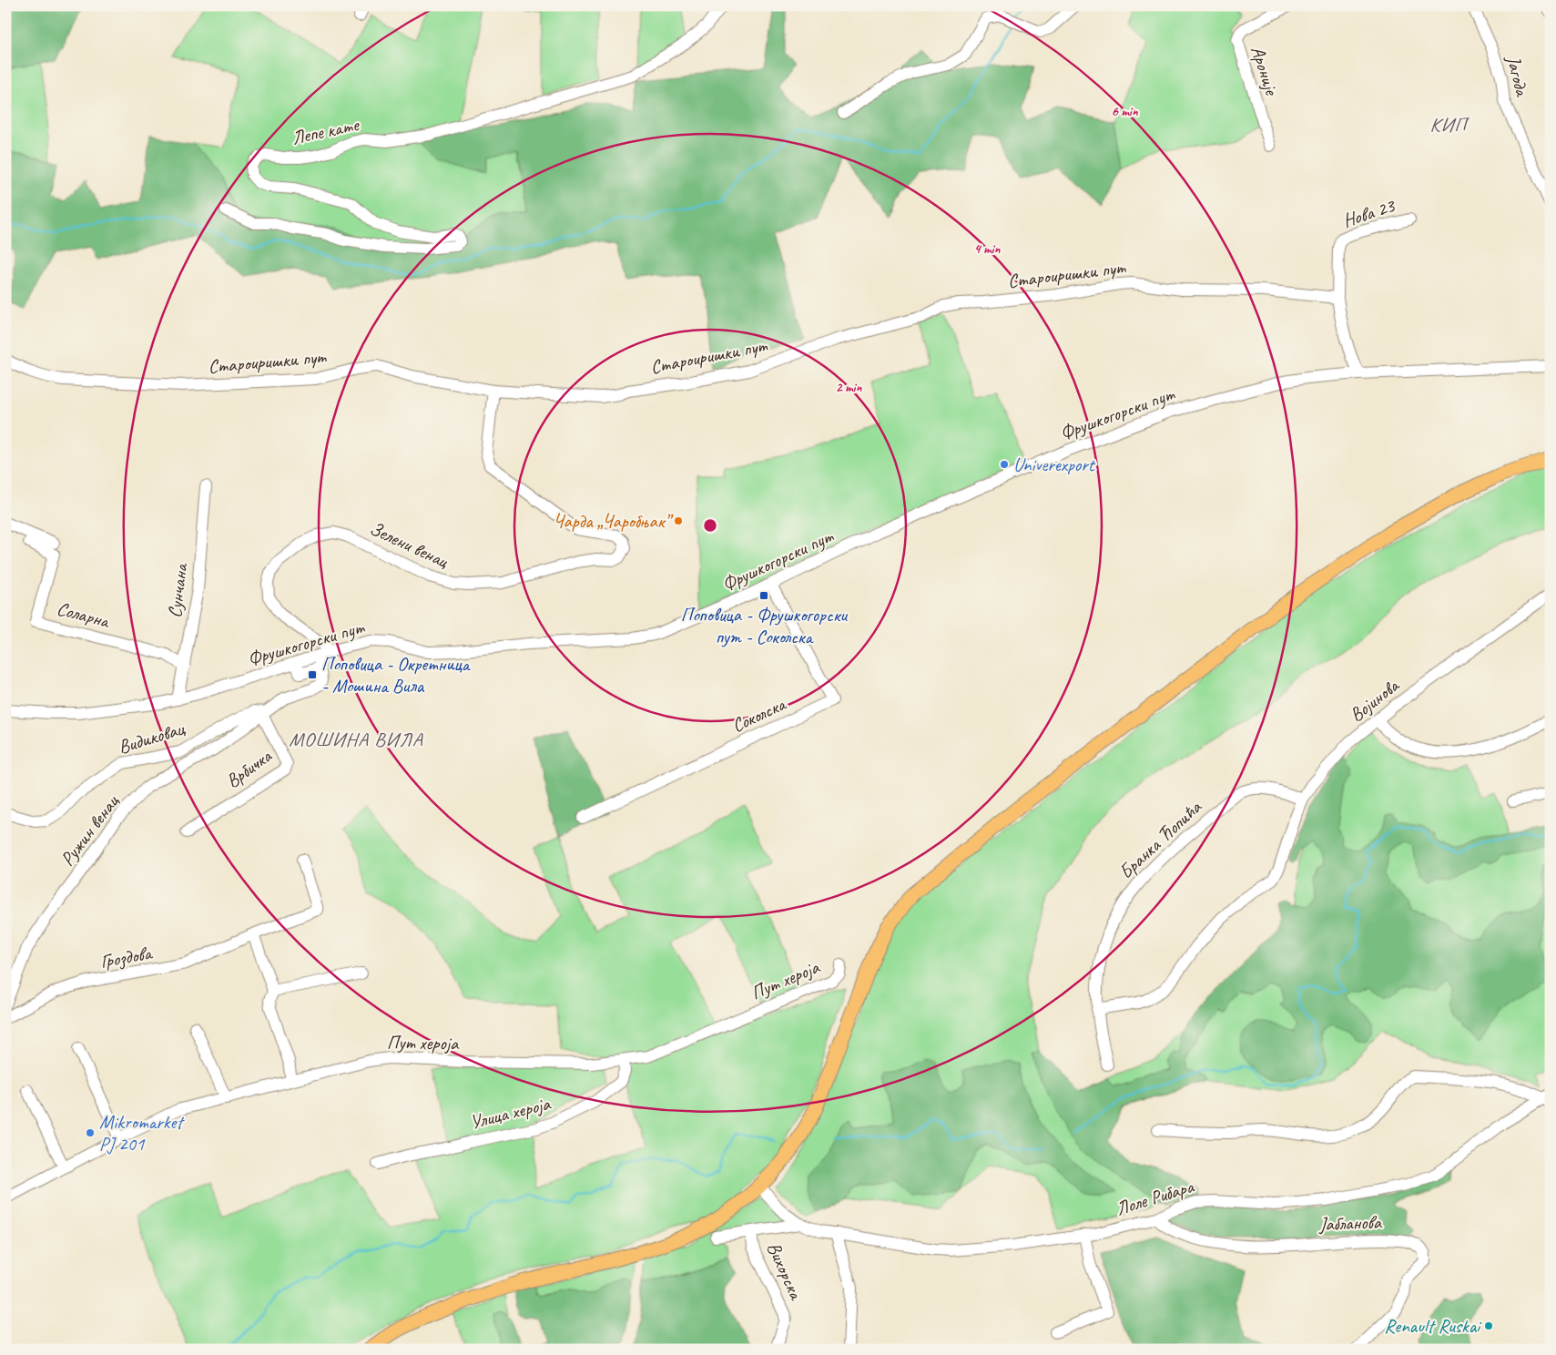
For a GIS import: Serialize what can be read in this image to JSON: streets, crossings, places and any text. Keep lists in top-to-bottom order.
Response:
{
  "streets": {
    "street": [
      "Ароније",
      "Јагода",
      "Лепе кате",
      "Нова 23",
      "Староиришки пут",
      "Фрушкогорски пут",
      "Зелени венац",
      "Сунчана",
      "Соларна",
      "Војинова",
      "Соколска",
      "Видиковац",
      "Врбичка",
      "Ружин венац",
      "Бранка Ћопића",
      "Гроздова",
      "Пут хероја",
      "Улица хероја",
      "Лоле Рибара",
      "Јабланова",
      "Вихорска"
    ]
  },
  "crossings": [
    ["Нова 23", "Староиришки пут"],
    ["Староиришки пут", "Зелени венац"],
    ["Фрушкогорски пут", "Зелени венац"],
    ["Фрушкогорски пут", "Сунчана"],
    ["Фрушкогорски пут", "Соколска"],
    ["Фрушкогорски пут", "Ружин венац"],
    ["Сунчана", "Соларна"],
    ["Војинова", "Бранка Ћопића"],
    ["Видиковац", "Врбичка"],
    ["Видиковац", "Ружин венац"],
    ["Врбичка", "Ружин венац"],
    ["Пут хероја", "Улица хероја"],
    ["Лоле Рибара", "Јабланова"]
  ],
  "districts": ["КИП", "МОШИНА ВИЛА"],
  "places": {
    "other": [
      "Univerexport",
      "Чарда „Чаробњак”",
      "Mikromarket PJ 201",
      "Renault Ruskai"
    ],
    "transit": ["Поповица - Фрушкогорски пут - Соколска", "Поповица - Окретница - Мошина Вила"]
  },
  "rings": ["6 min", "4 min", "2 min"]
}
